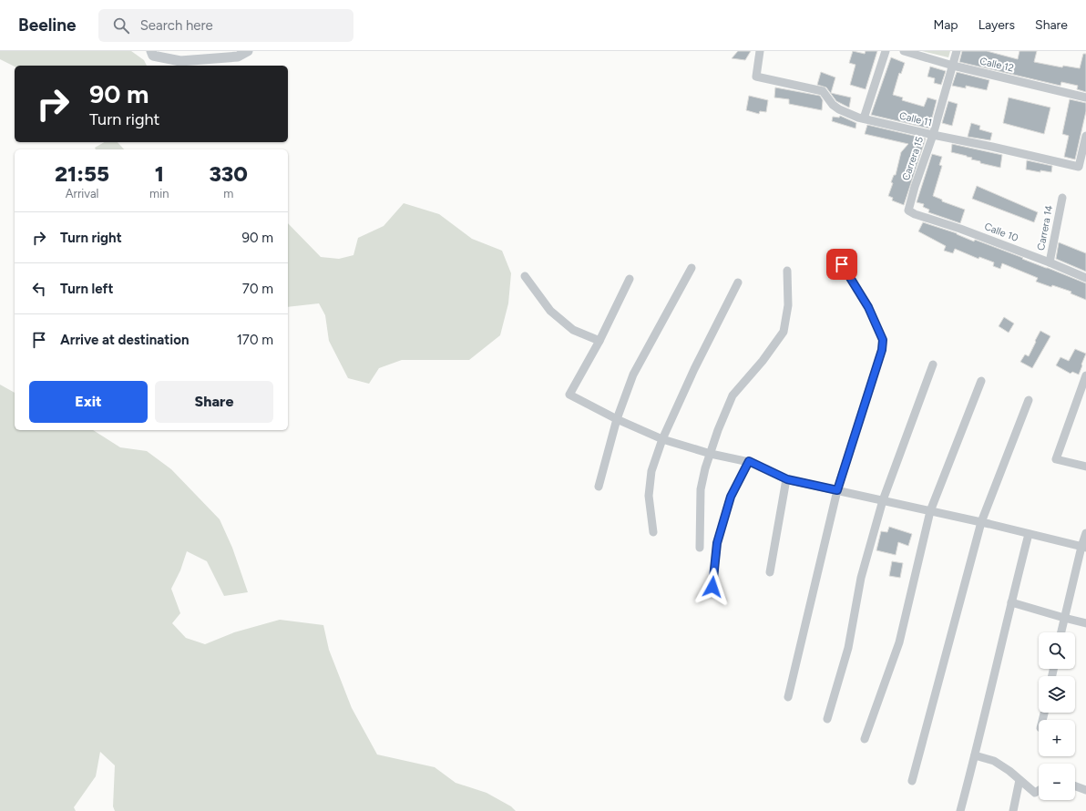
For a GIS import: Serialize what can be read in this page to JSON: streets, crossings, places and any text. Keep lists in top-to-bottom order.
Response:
{
  "streets": {
    "street": [
      "Calle 12",
      "Calle 11",
      "Carrera 15",
      "Carrera 14",
      "Calle 10"
    ]
  },
  "crossings": [
    ["Calle 12", "Carrera 15"],
    ["Calle 11", "Carrera 15"],
    ["Carrera 15", "Calle 10"],
    ["Carrera 14", "Calle 10"]
  ],
  "page": {
    "header": "Beeline",
    "search": "Search here",
    "nav": ["Map", "Layers", "Share"],
    "turn": ["90 m", "Turn right"],
    "eta": [
      "21:55",
      "Arrival",
      "1",
      "min",
      "330",
      "m"
    ],
    "list": [
      {
        "name": "Turn right",
        "value": "90 m"
      },
      {
        "name": "Turn left",
        "value": "70 m"
      },
      {
        "name": "Arrive at destination",
        "value": "170 m"
      }
    ],
    "buttons": ["Exit", "Share"],
    "map_buttons": ["+", "−"]
  }
}
